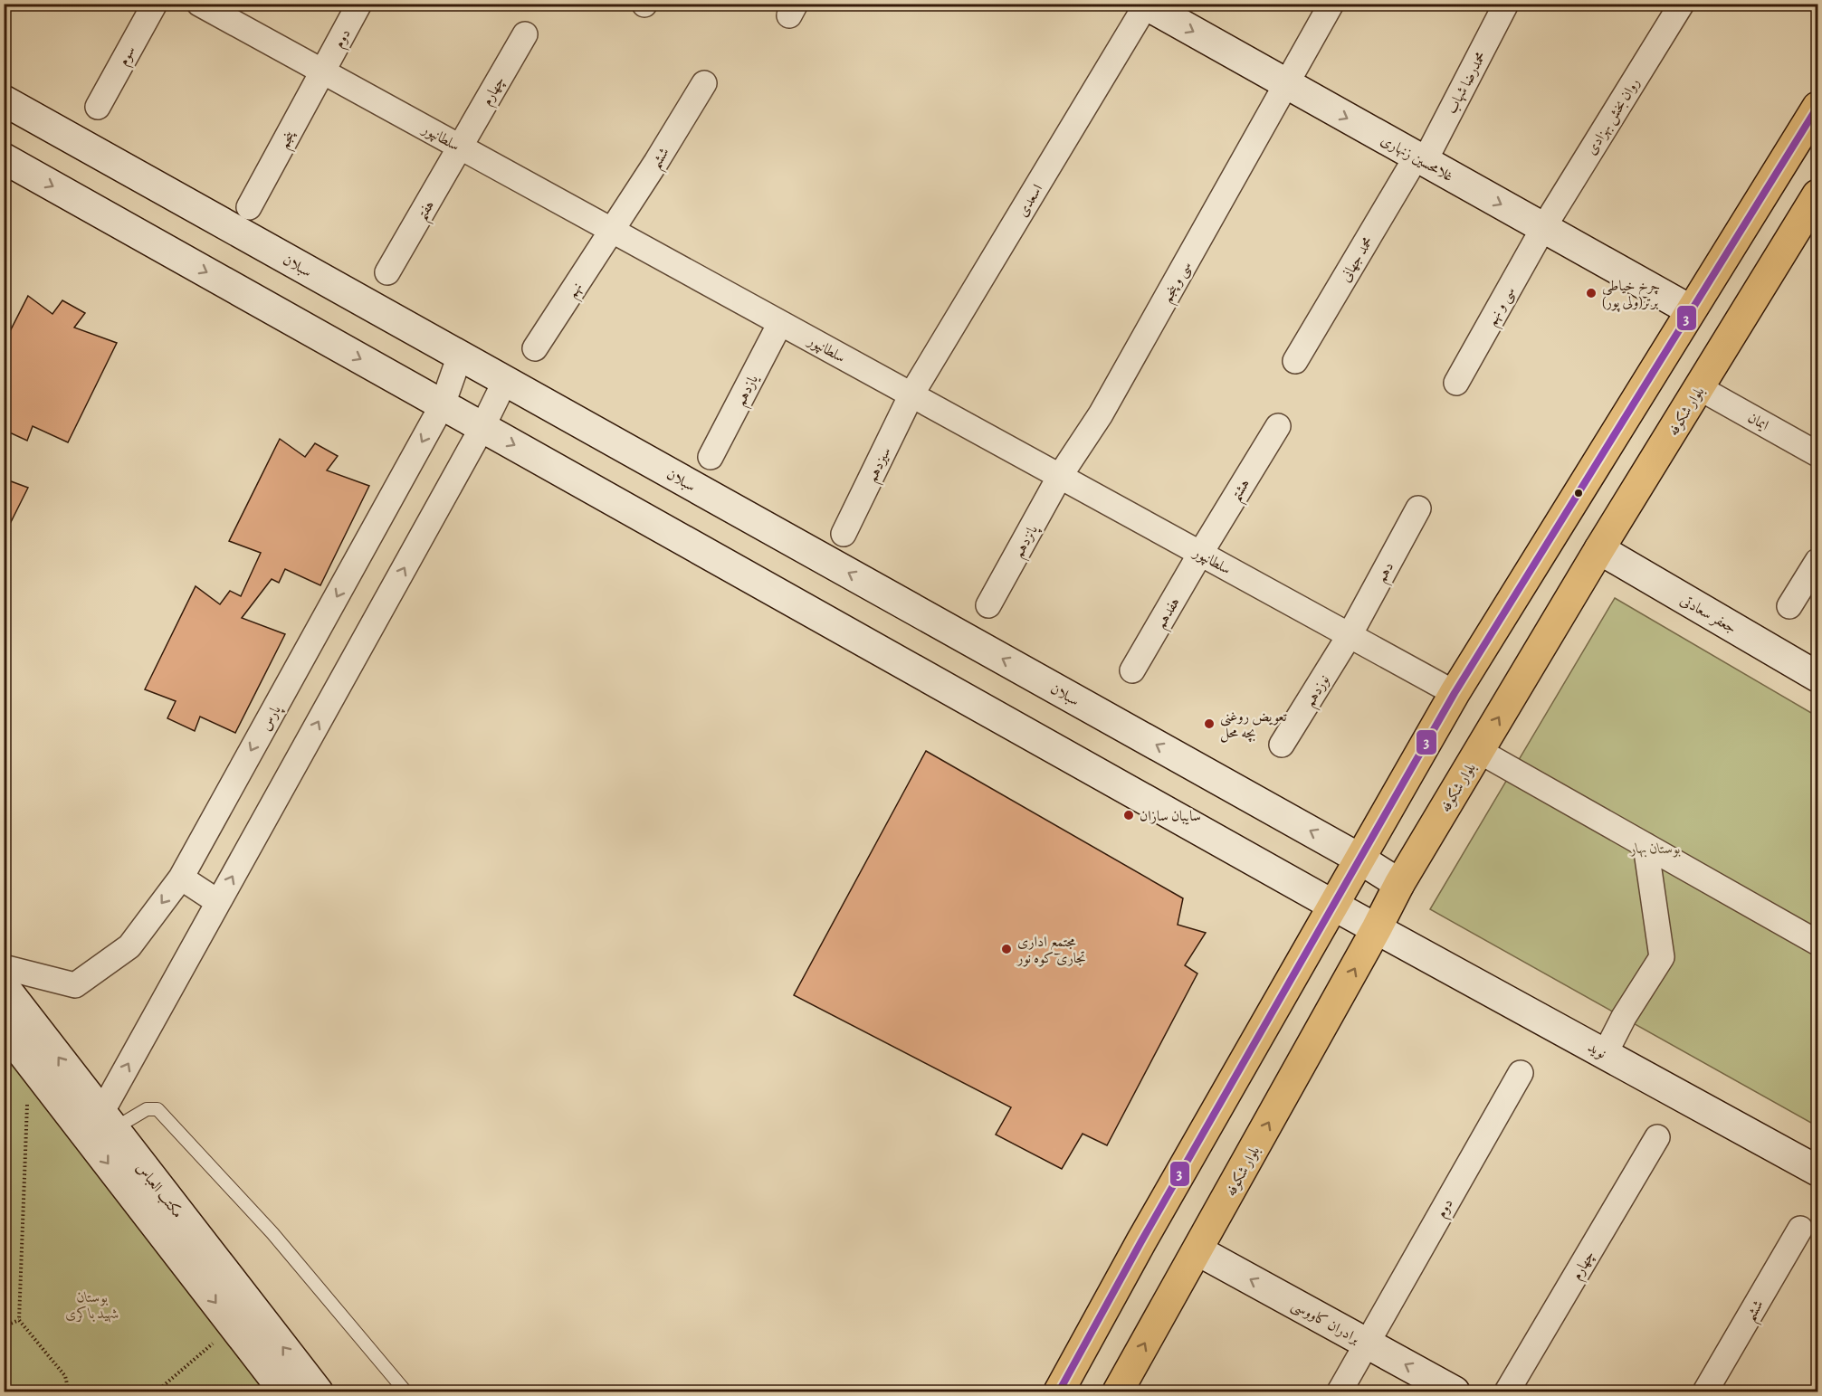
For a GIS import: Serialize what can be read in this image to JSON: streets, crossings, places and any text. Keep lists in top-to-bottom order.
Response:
{
  "streets": {
    "main road": ["بلوار شکوفه"],
    "street": [
      "دوم",
      "سوم",
      "محمدرضا شهاب",
      "چهارم",
      "روان بخش بهزادی",
      "سلطانپور",
      "پنجم",
      "ششم",
      "غلامحسین زنهاری",
      "اسعدی",
      "هفتم",
      "محمد جهانی",
      "سبلان",
      "سی و پنجم",
      "نهم",
      "سی و نهم",
      "یازدهم",
      "ایمان",
      "سیزدهم",
      "هشتم",
      "پانزدهم",
      "دهم",
      "هفدهم",
      "جعفر سعادتی",
      "نوزدهم",
      "پارس",
      "نوید",
      "مکتب العباس",
      "برادران کاووسی"
    ]
  },
  "crossings": [
    ["دوم", "سلطانپور"],
    ["دوم", "پنجم"],
    ["دوم", "برادران کاووسی"],
    ["محمدرضا شهاب", "غلامحسین زنهاری"],
    ["محمدرضا شهاب", "محمد جهانی"],
    ["چهارم", "سلطانپور"],
    ["چهارم", "هفتم"],
    ["روان بخش بهزادی", "غلامحسین زنهاری"],
    ["روان بخش بهزادی", "سی و نهم"],
    ["سلطانپور", "پنجم"],
    ["سلطانپور", "ششم"],
    ["سلطانپور", "اسعدی"],
    ["سلطانپور", "هفتم"],
    ["سلطانپور", "سی و پنجم"],
    ["سلطانپور", "نهم"],
    ["سلطانپور", "یازدهم"],
    ["سلطانپور", "سیزدهم"],
    ["سلطانپور", "هشتم"],
    ["سلطانپور", "پانزدهم"],
    ["سلطانپور", "دهم"],
    ["سلطانپور", "هفدهم"],
    ["سلطانپور", "نوزدهم"],
    ["ششم", "نهم"],
    ["غلامحسین زنهاری", "اسعدی"],
    ["غلامحسین زنهاری", "محمد جهانی"],
    ["غلامحسین زنهاری", "سی و پنجم"],
    ["غلامحسین زنهاری", "سی و نهم"],
    ["اسعدی", "سیزدهم"],
    ["سبلان", "بلوار شکوفه"],
    ["سبلان", "پارس"],
    ["سی و پنجم", "پانزدهم"],
    ["بلوار شکوفه", "ایمان"],
    ["بلوار شکوفه", "جعفر سعادتی"],
    ["بلوار شکوفه", "نوید"],
    ["بلوار شکوفه", "برادران کاووسی"],
    ["هشتم", "هفدهم"],
    ["دهم", "نوزدهم"]
  ],
  "one_way": ["غلامحسین زنهاری", "برادران کاووسی"],
  "parks": ["بوستان بهار", "بوستان شهید باکری"],
  "places": [
    "چرخ خیاطی برتر(ولی پور)",
    "تعویض روغنی بچه محل",
    "سایبان سازان",
    "مجتمع اداری تجاری کوه نور"
  ],
  "lines": ["transit line 3"]
}
